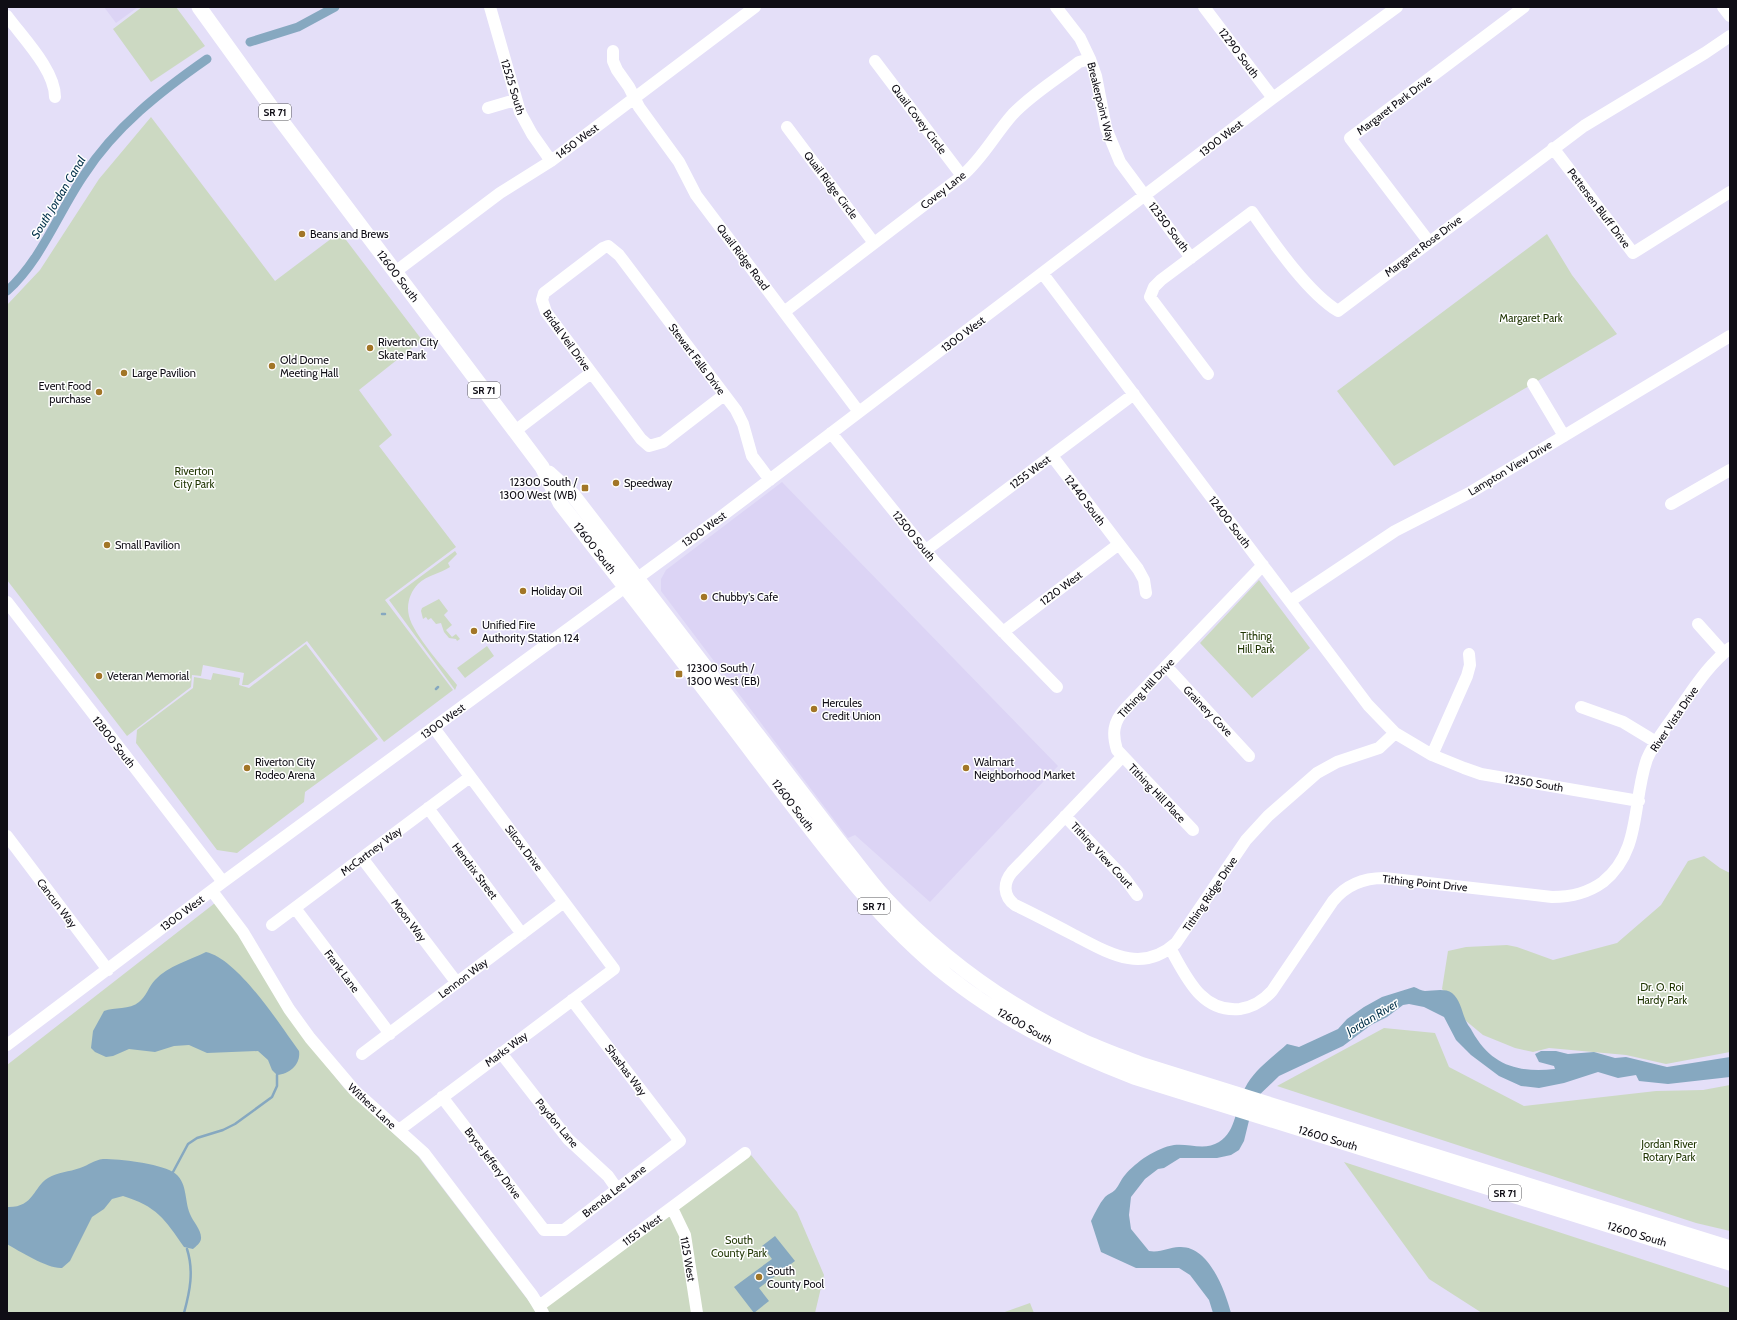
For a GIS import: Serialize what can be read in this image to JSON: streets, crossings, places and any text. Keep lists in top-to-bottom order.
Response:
{
  "streets": {
    "main road": ["SR 71", "12600 South"],
    "street": [
      "12290 South",
      "12525 South",
      "Breakerpoint Way",
      "Margaret Park Drive",
      "Quail Covey Circle",
      "1300 West",
      "1450 West",
      "Quail Ridge Circle",
      "Covey Lane",
      "Pettersen Bluff Drive",
      "12350 South",
      "Margaret Rose Drive",
      "Quail Ridge Road",
      "Bridal Veil Drive",
      "Stewart Falls Drive",
      "Lampton View Drive",
      "1255 West",
      "12440 South",
      "12400 South",
      "12500 South",
      "1220 West",
      "Tithing Hill Drive",
      "Grainery Cove",
      "River Vista Drive",
      "12800 South",
      "Tithing Hill Place",
      "Silcox Drive",
      "McCartney Way",
      "Tithing View Court",
      "Hendrix Street",
      "Tithing Point Drive",
      "Tithing Ridge Drive",
      "Cancun Way",
      "Moon Way",
      "Frank Lane",
      "Lennon Way",
      "Marks Way",
      "Shashas Way",
      "Withers Lane",
      "Paydon Lane",
      "Bryce Jeffery Drive",
      "Brenda Lee Lane",
      "1155 West",
      "1125 West"
    ]
  },
  "crossings": [
    ["12290 South", "1300 West"],
    ["12525 South", "1450 West"],
    ["Breakerpoint Way", "1300 West"],
    ["Breakerpoint Way", "Covey Lane"],
    ["Breakerpoint Way", "12350 South"],
    ["Margaret Park Drive", "Margaret Rose Drive"],
    ["Quail Covey Circle", "Covey Lane"],
    ["1300 West", "12350 South"],
    ["1300 West", "Quail Ridge Road"],
    ["1300 West", "12600 South"],
    ["1300 West", "Stewart Falls Drive"],
    ["1300 West", "12400 South"],
    ["1300 West", "12500 South"],
    ["1300 West", "12800 South"],
    ["1300 West", "Silcox Drive"],
    ["1300 West", "Cancun Way"],
    ["1300 West", "Withers Lane"],
    ["1450 West", "Quail Ridge Road"],
    ["1450 West", "12600 South"],
    ["Quail Ridge Circle", "Covey Lane"],
    ["Covey Lane", "Quail Ridge Road"],
    ["Pettersen Bluff Drive", "Margaret Rose Drive"],
    ["12350 South", "Margaret Rose Drive"],
    ["12350 South", "12400 South"],
    ["12350 South", "River Vista Drive"],
    ["12350 South", "Tithing Point Drive"],
    ["Bridal Veil Drive", "Stewart Falls Drive"],
    ["Lampton View Drive", "12400 South"],
    ["1255 West", "12440 South"],
    ["1255 West", "12400 South"],
    ["1255 West", "12500 South"],
    ["12440 South", "1220 West"],
    ["12400 South", "Tithing Hill Drive"],
    ["12400 South", "Tithing Ridge Drive"],
    ["12500 South", "1220 West"],
    ["Tithing Hill Drive", "Grainery Cove"],
    ["Tithing Hill Drive", "Tithing Hill Place"],
    ["River Vista Drive", "Tithing Point Drive"],
    ["Silcox Drive", "McCartney Way"],
    ["Silcox Drive", "Lennon Way"],
    ["Silcox Drive", "Marks Way"],
    ["McCartney Way", "Hendrix Street"],
    ["McCartney Way", "Moon Way"],
    ["McCartney Way", "Frank Lane"],
    ["Tithing View Court", "Tithing Ridge Drive"],
    ["Hendrix Street", "Lennon Way"],
    ["Tithing Point Drive", "Tithing Ridge Drive"],
    ["Moon Way", "Lennon Way"],
    ["Frank Lane", "Lennon Way"],
    ["Marks Way", "Shashas Way"],
    ["Marks Way", "Withers Lane"],
    ["Marks Way", "Paydon Lane"],
    ["Marks Way", "Bryce Jeffery Drive"],
    ["Shashas Way", "Brenda Lee Lane"],
    ["Withers Lane", "1155 West"],
    ["Paydon Lane", "Brenda Lee Lane"],
    ["Bryce Jeffery Drive", "Brenda Lee Lane"],
    ["1155 West", "1125 West"]
  ],
  "water": ["South Jordan Canal", "Jordan River"],
  "parks": [
    "Margaret Park",
    "Riverton City Park",
    "Tithing Hill Park",
    "Dr. O. Roi Hardy Park",
    "Jordan River Rotary Park",
    "South County Park"
  ],
  "places": {
    "other": [
      "Beans and Brews",
      "Riverton City Skate Park",
      "Old Dome Meeting Hall",
      "Large Pavilion",
      "Event Food purchase",
      "Speedway",
      "Small Pavilion",
      "Holiday Oil",
      "Chubby's Cafe",
      "Unified Fire Authority Station 124",
      "Veteran Memorial",
      "Hercules Credit Union",
      "Riverton City Rodeo Arena",
      "Walmart Neighborhood Market",
      "South County Pool"
    ],
    "transit": ["12300 South / 1300 West (WB)", "12300 South / 1300 West (EB)"]
  }
}
